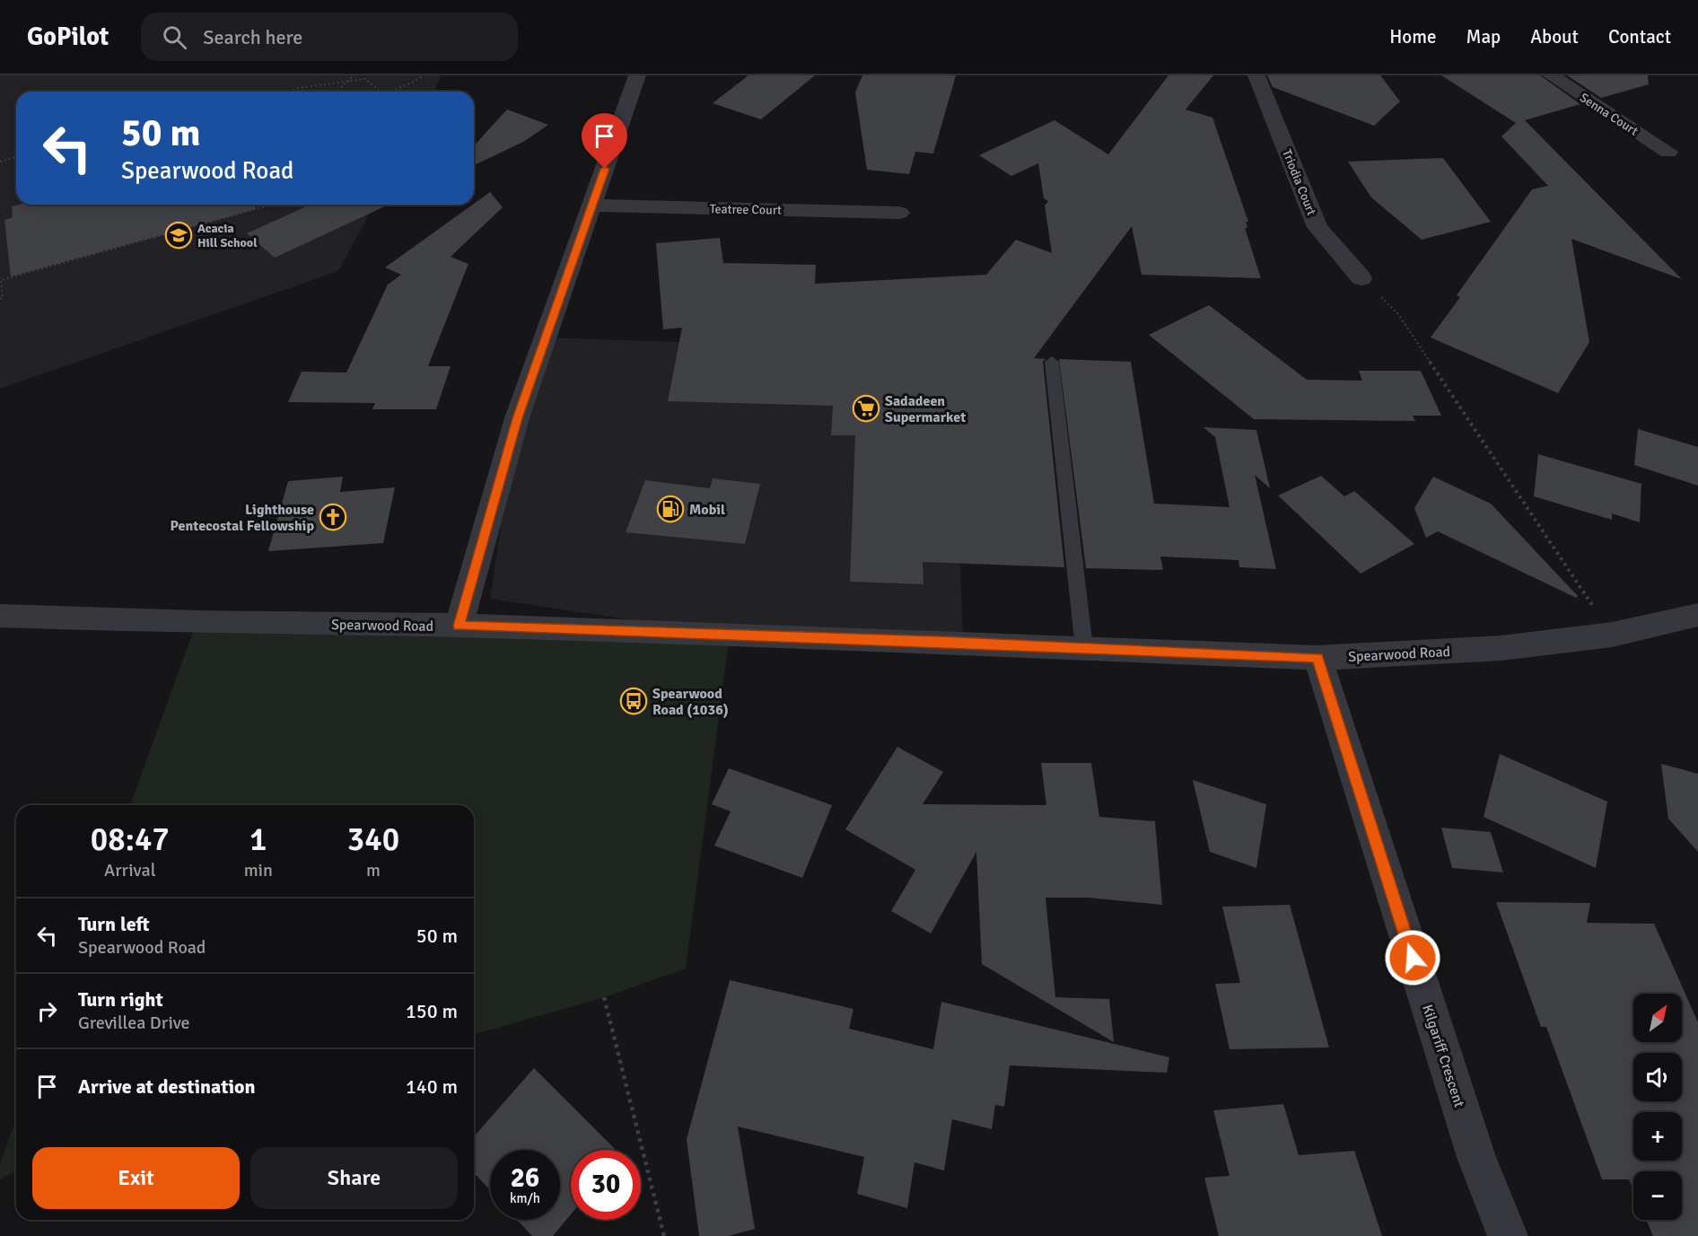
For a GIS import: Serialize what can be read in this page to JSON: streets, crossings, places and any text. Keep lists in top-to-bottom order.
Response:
{
  "streets": {
    "street": [
      "Senna Court",
      "Triodia Court",
      "Teatree Court",
      "Spearwood Road",
      "Kilgariff Crescent"
    ]
  },
  "crossings": [
    ["Spearwood Road", "Kilgariff Crescent"]
  ],
  "places": {
    "school or university": ["Acacia Hill School"],
    "supermarket": ["Sadadeen Supermarket"],
    "fuel station": ["Mobil"],
    "church": ["Lighthouse Pentecostal Fellowship"],
    "bus stop": ["Spearwood Road (1036)"]
  },
  "north": "top right",
  "page": {
    "header": "GoPilot",
    "search": "Search here",
    "nav": [
      "Home",
      "Map",
      "About",
      "Contact"
    ],
    "turn": ["50 m", "Spearwood Road"],
    "eta": [
      "08:47",
      "Arrival",
      "1",
      "min",
      "340",
      "m"
    ],
    "list": [
      {
        "name": "Turn left",
        "note": "Spearwood Road",
        "value": "50 m"
      },
      {
        "name": "Turn right",
        "note": "Grevillea Drive",
        "value": "150 m"
      },
      {
        "name": "Arrive at destination",
        "value": "140 m"
      }
    ],
    "map_buttons": ["+", "−"],
    "buttons": ["Exit", "Share"],
    "speed": "26 km/h",
    "limit": "30"
  }
}
